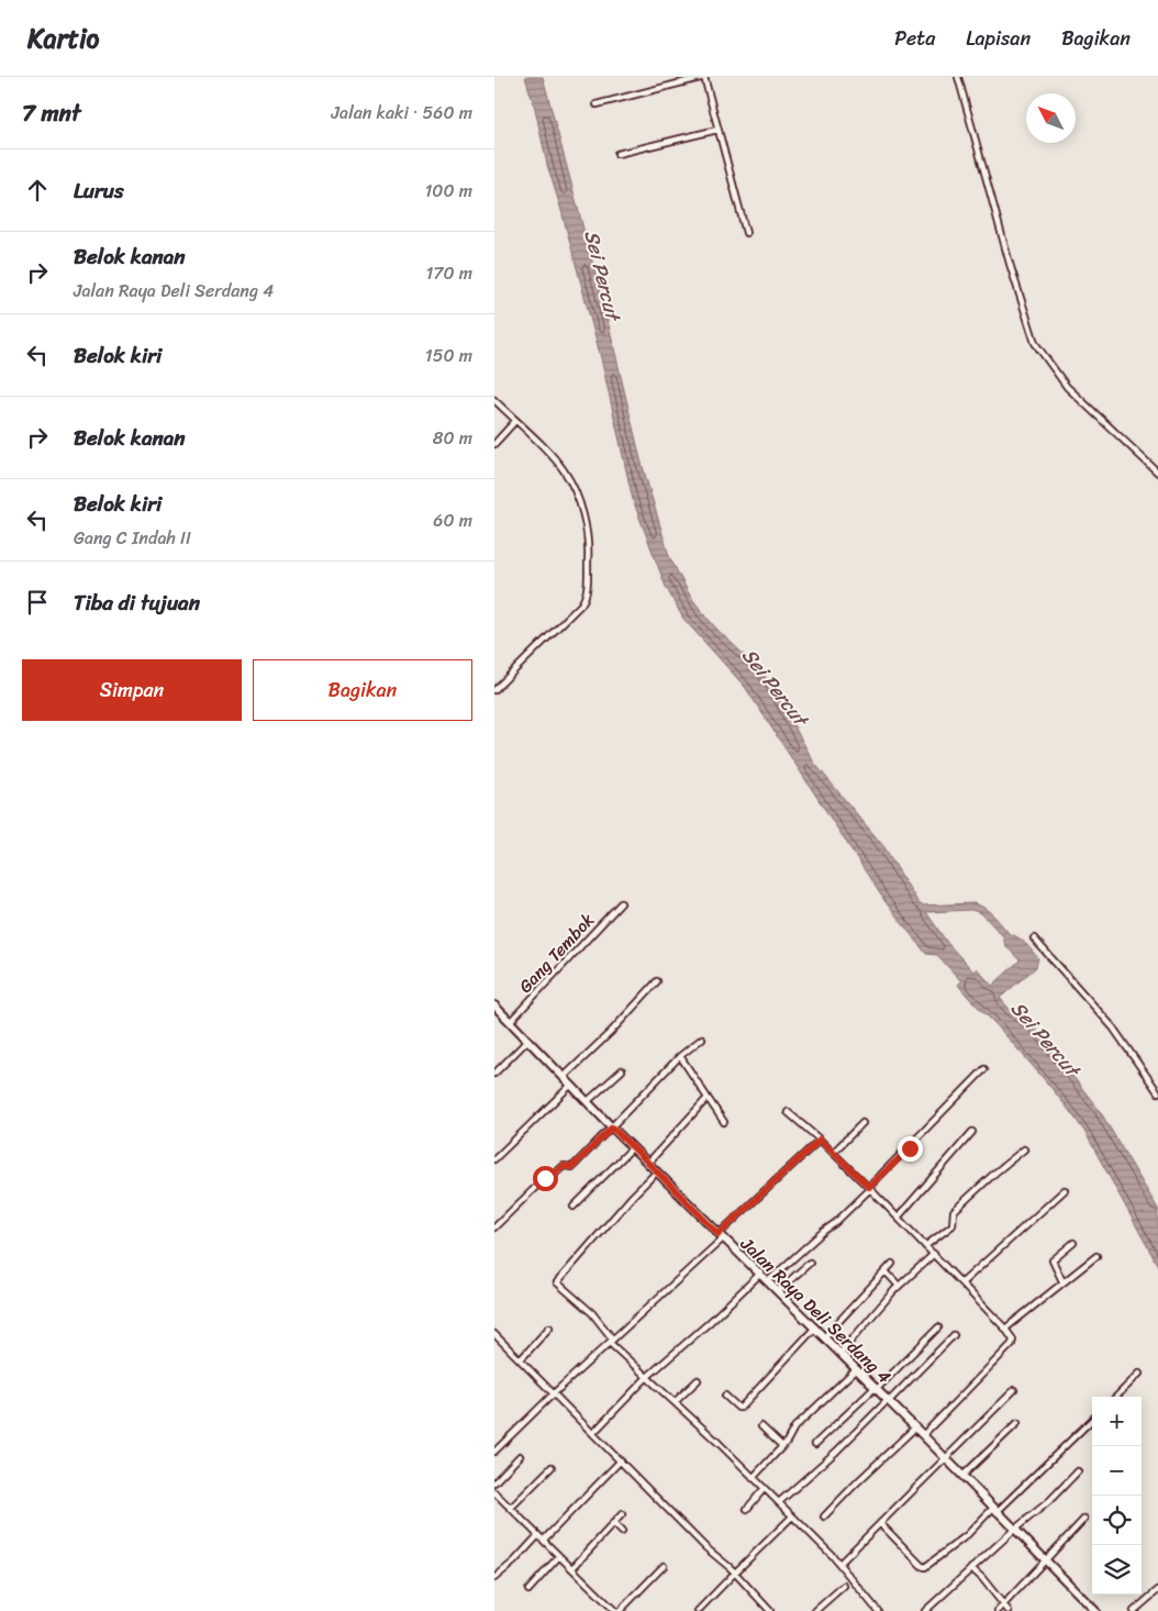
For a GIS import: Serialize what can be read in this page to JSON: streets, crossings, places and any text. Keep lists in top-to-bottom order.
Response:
{
  "streets": {
    "street": ["Gang Tembok", "Jalan Raya Deli Serdang 4"]
  },
  "crossings": [
    ["Gang Tembok", "Jalan Raya Deli Serdang 4"]
  ],
  "water": ["Sei Percut"],
  "north": "top left",
  "page": {
    "header": "Kartio",
    "nav": ["Peta", "Lapisan", "Bagikan"],
    "heading": ["7 mnt", "Jalan kaki · 560 m"],
    "list": [
      ["Lurus", "100 m"],
      ["Belok kanan", "Jalan Raya Deli Serdang 4", "170 m"],
      ["Belok kiri", "150 m"],
      ["Belok kanan", "80 m"],
      ["Belok kiri", "Gang C Indah II", "60 m"],
      "Tiba di tujuan"
    ],
    "buttons": ["Simpan", "Bagikan"],
    "map_buttons": ["+", "−"]
  }
}
